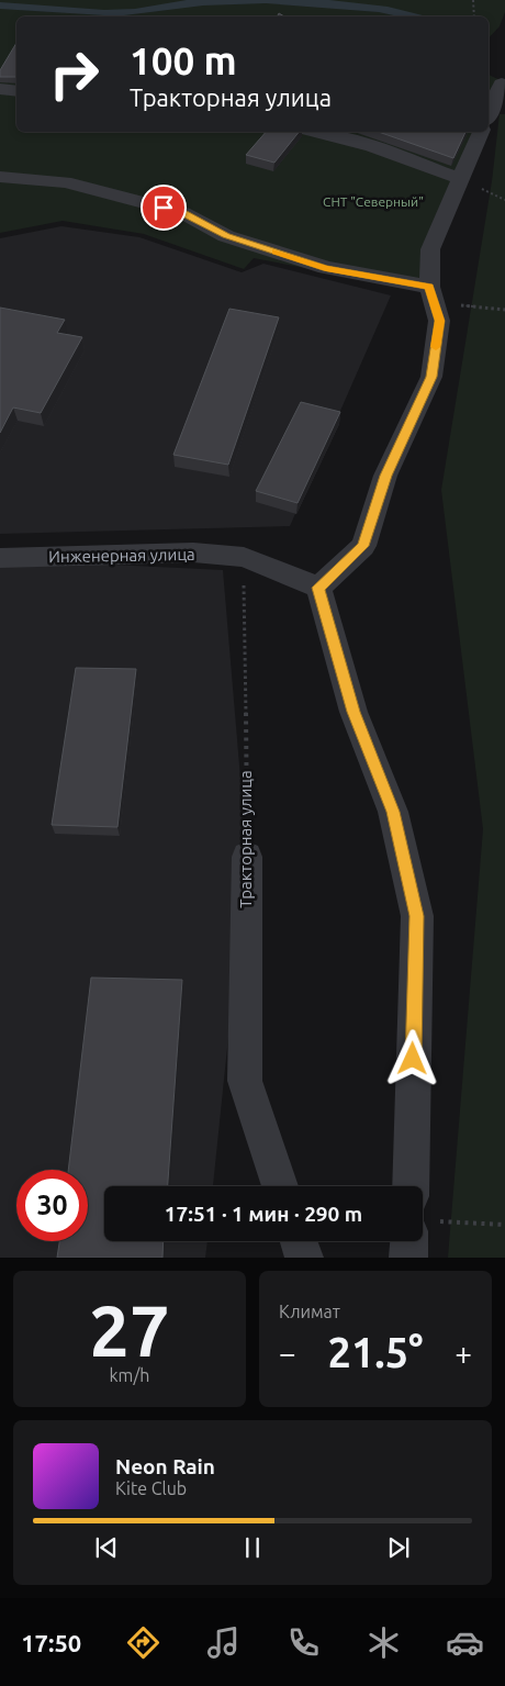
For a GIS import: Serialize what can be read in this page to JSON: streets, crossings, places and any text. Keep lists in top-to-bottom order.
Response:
{
  "streets": {
    "street": ["Инженерная улица", "Тракторная улица"]
  },
  "crossings": [
    ["Инженерная улица", "Тракторная улица"]
  ],
  "parks": ["СНТ \"Северный\""],
  "page": {
    "turn": ["100 m", "Тракторная улица"],
    "limit": "30",
    "trip": "17:51 · 1 мин · 290 m",
    "tile": [
      ["27", "km/h"],
      "Климат"
    ],
    "heat": ["−", "21.5°", "+"],
    "song": ["Neon Rain", "Kite Club"],
    "tabs": "17:50"
  }
}
